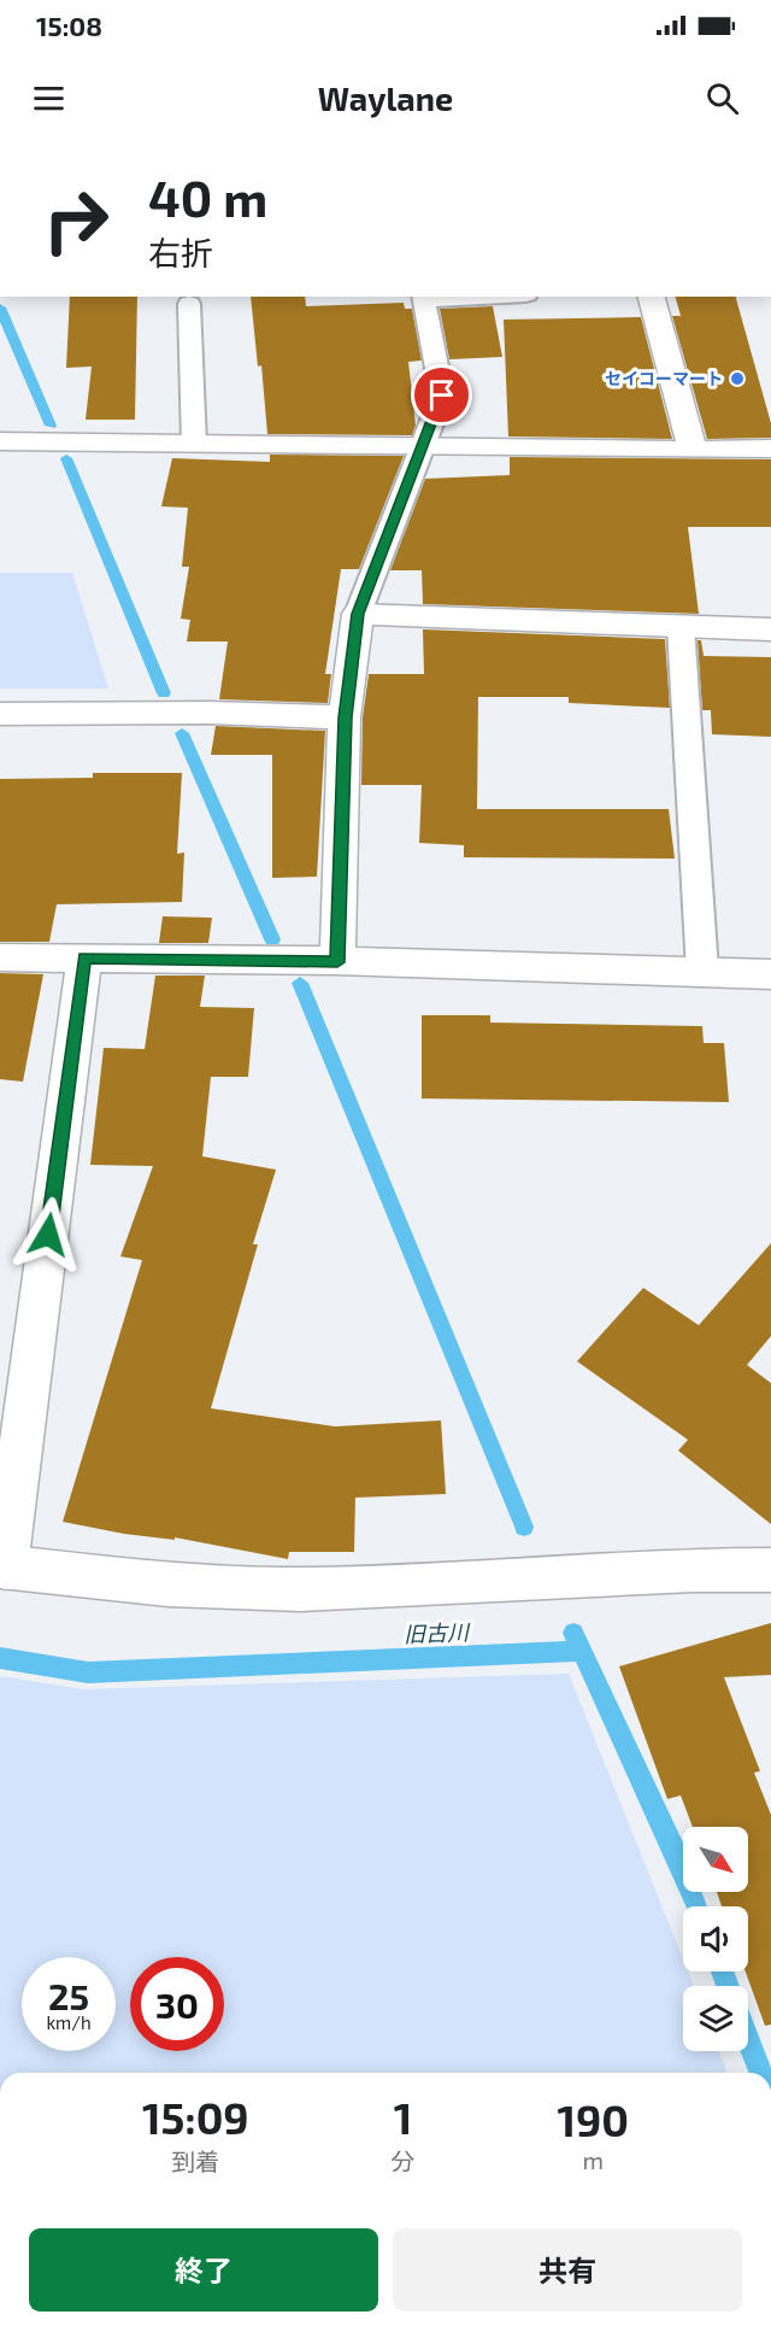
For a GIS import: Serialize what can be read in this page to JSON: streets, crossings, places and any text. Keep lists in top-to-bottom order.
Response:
{
  "water": ["旧古川"],
  "places": ["セイコーマート"],
  "north": "bottom right",
  "page": {
    "status": "15:08",
    "header": "Waylane",
    "turn": ["40 m", "右折"],
    "speed": "25 km/h",
    "limit": "30",
    "eta": [
      "15:09",
      "到着",
      "1",
      "分",
      "190",
      "m"
    ],
    "buttons": ["終了", "共有"]
  }
}
